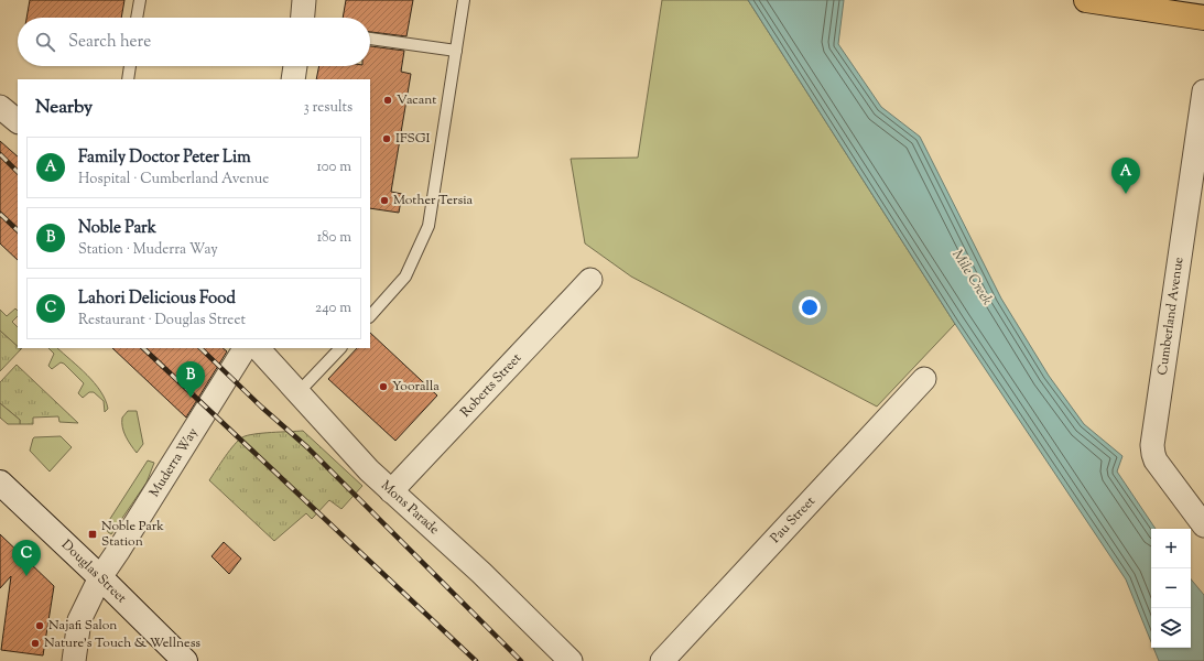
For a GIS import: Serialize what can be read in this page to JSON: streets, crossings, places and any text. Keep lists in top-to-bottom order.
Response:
{
  "streets": {
    "main road": ["Douglas Street"],
    "street": [
      "Cumberland Avenue",
      "Roberts Street",
      "Muderra Way",
      "Mons Parade",
      "Pau Street"
    ]
  },
  "crossings": [
    ["Roberts Street", "Mons Parade"],
    ["Muderra Way", "Douglas Street"]
  ],
  "water": ["Mile Creek"],
  "places": {
    "other": [
      "Vacant",
      "IFSGI",
      "Mother Tersia",
      "Yooralla",
      "Najafi Salon",
      "Nature's Touch & Wellness"
    ],
    "transit": ["Noble Park Station"]
  },
  "page": {
    "search": "Search here",
    "heading": ["Nearby", "3 results"],
    "list": [
      {
        "mark": "A",
        "name": "Family Doctor Peter Lim",
        "note": "Hospital · Cumberland Avenue",
        "value": "100 m"
      },
      {
        "mark": "B",
        "name": "Noble Park",
        "note": "Station · Muderra Way",
        "value": "180 m"
      },
      {
        "mark": "C",
        "name": "Lahori Delicious Food",
        "note": "Restaurant · Douglas Street",
        "value": "240 m"
      }
    ],
    "pins": ["A", "B", "C"],
    "map_buttons": ["+", "−"]
  }
}
